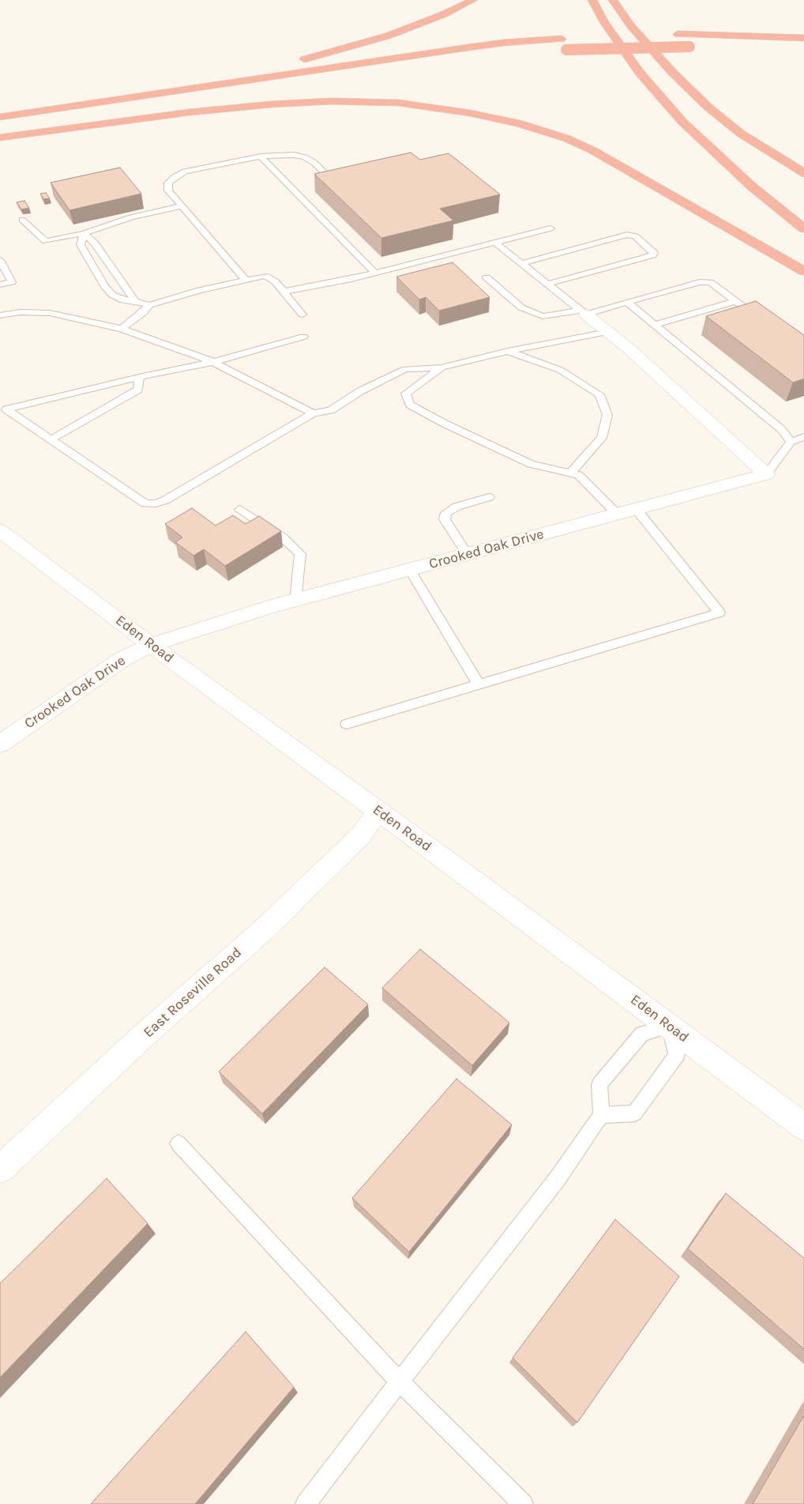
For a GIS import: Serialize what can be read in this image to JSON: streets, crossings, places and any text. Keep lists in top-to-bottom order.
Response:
{
  "streets": {
    "street": ["Crooked Oak Drive", "Eden Road", "East Roseville Road"]
  },
  "crossings": [
    ["Crooked Oak Drive", "Eden Road"],
    ["Eden Road", "East Roseville Road"]
  ]
}
